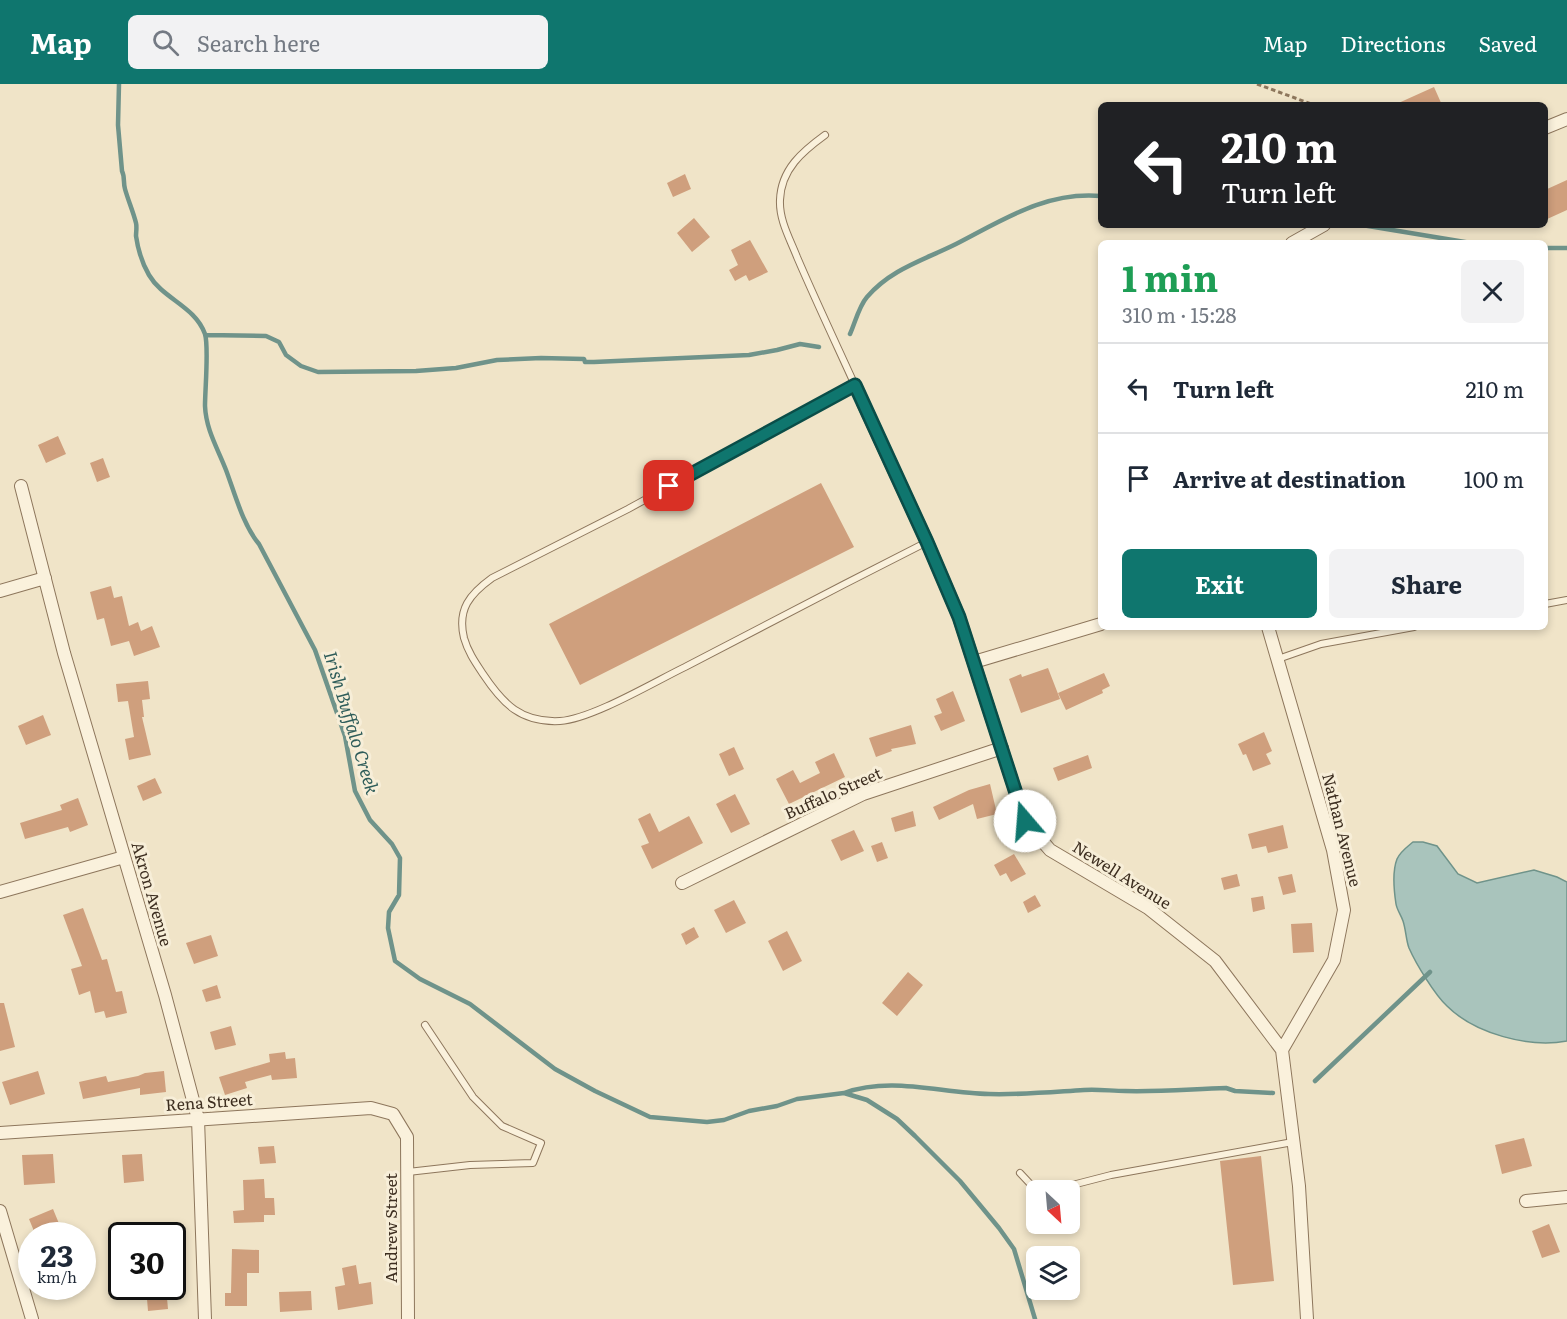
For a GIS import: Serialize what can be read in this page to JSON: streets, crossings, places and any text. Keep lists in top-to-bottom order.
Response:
{
  "streets": {
    "street": [
      "Buffalo Street",
      "Nathan Avenue",
      "Newell Avenue",
      "Akron Avenue",
      "Rena Street",
      "Andrew Street"
    ]
  },
  "crossings": [
    ["Buffalo Street", "Newell Avenue"],
    ["Nathan Avenue", "Newell Avenue"],
    ["Akron Avenue", "Rena Street"],
    ["Rena Street", "Andrew Street"]
  ],
  "water": ["Irish Buffalo Creek"],
  "north": "bottom right",
  "page": {
    "header": "Map",
    "search": "Search here",
    "nav": ["Map", "Directions", "Saved"],
    "turn": ["210 m", "Turn left"],
    "heading": ["1 min", "310 m · 15:28"],
    "list": [
      {
        "name": "Turn left",
        "value": "210 m"
      },
      {
        "name": "Arrive at destination",
        "value": "100 m"
      }
    ],
    "buttons": ["Exit", "Share"],
    "speed": "23 km/h",
    "limit": "30"
  }
}
